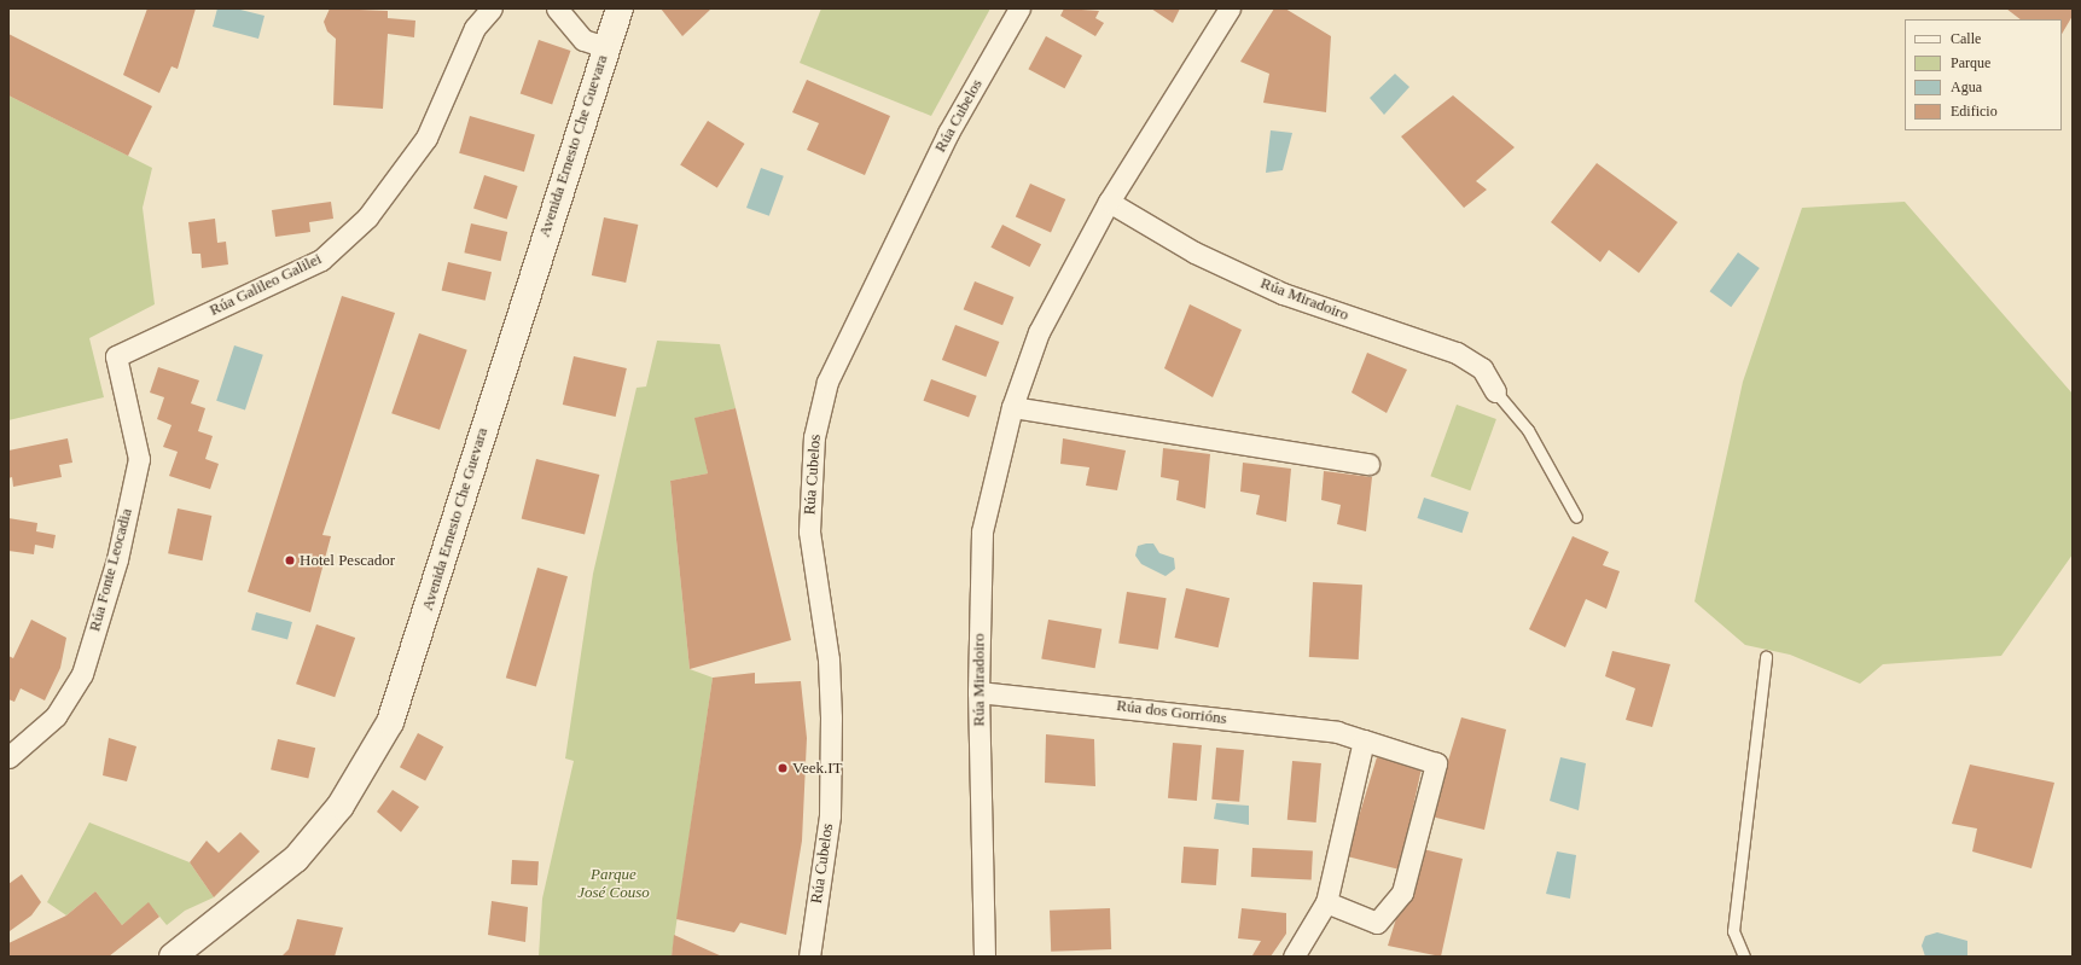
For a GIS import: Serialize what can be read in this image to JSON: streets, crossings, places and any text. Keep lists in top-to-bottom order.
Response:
{
  "streets": {
    "main road": ["Avenida Ernesto Che Guevara"],
    "street": [
      "Rúa Cubelos",
      "Rúa Galileo Galilei",
      "Rúa Miradoiro",
      "Rúa Fonte Leocadia",
      "Rúa dos Gorrións"
    ]
  },
  "crossings": [
    ["Rúa Galileo Galilei", "Rúa Fonte Leocadia"],
    ["Rúa Miradoiro", "Rúa dos Gorrións"]
  ],
  "parks": ["Parque José Couso"],
  "places": ["Hotel Pescador", "Veek.IT"],
  "legend": [
    "Calle",
    "Parque",
    "Agua",
    "Edificio"
  ]
}
